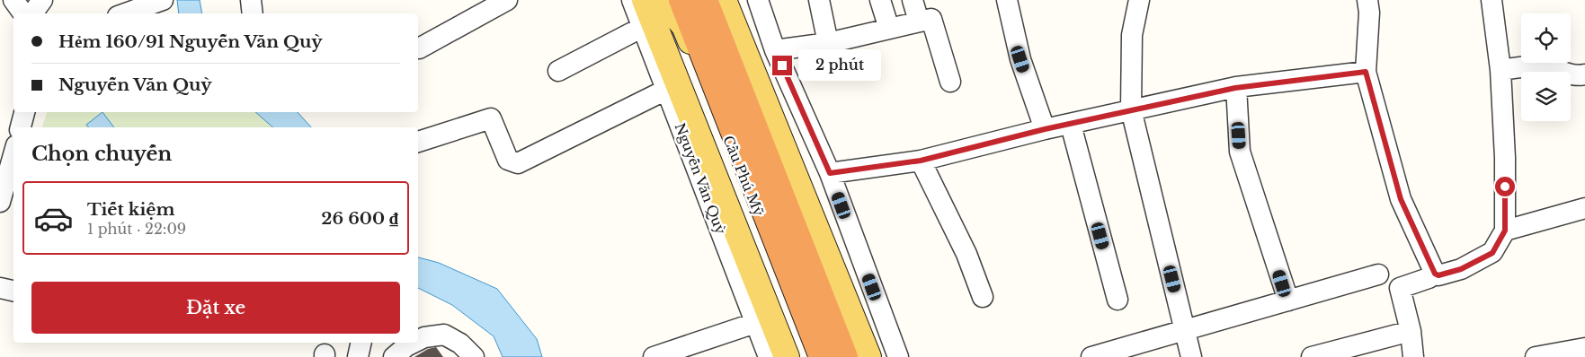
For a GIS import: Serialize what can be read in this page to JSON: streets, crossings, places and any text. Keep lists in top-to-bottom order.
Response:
{
  "streets": {
    "highway": ["Cầu Phú Mỹ"],
    "street": ["Nguyễn Văn Quỳ"]
  },
  "page": {
    "banner": ["Hẻm 160/91 Nguyễn Văn Quỳ", "Nguyễn Văn Quỳ"],
    "bubble": "2 phút",
    "heading": "Chọn chuyến",
    "list": [
      {
        "name": "Tiết kiệm",
        "note": "1 phút · 22:09",
        "value": "26 600 ₫"
      }
    ],
    "buttons": "Đặt xe"
  }
}
